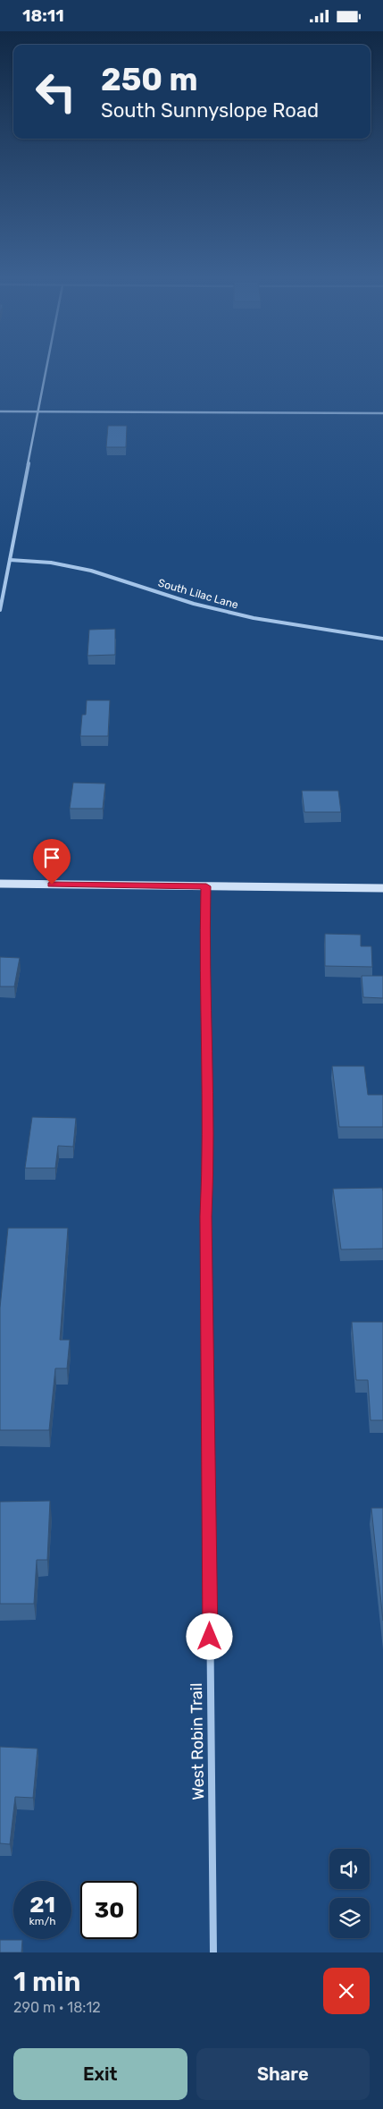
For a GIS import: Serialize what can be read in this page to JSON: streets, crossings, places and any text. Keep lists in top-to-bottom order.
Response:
{
  "streets": {
    "street": ["South Lilac Lane", "West Robin Trail"]
  },
  "page": {
    "status": "18:11",
    "turn": ["250 m", "South Sunnyslope Road"],
    "speed": "21 km/h",
    "limit": "30",
    "heading": ["1 min", "290 m · 18:12"],
    "buttons": ["Exit", "Share"]
  }
}
